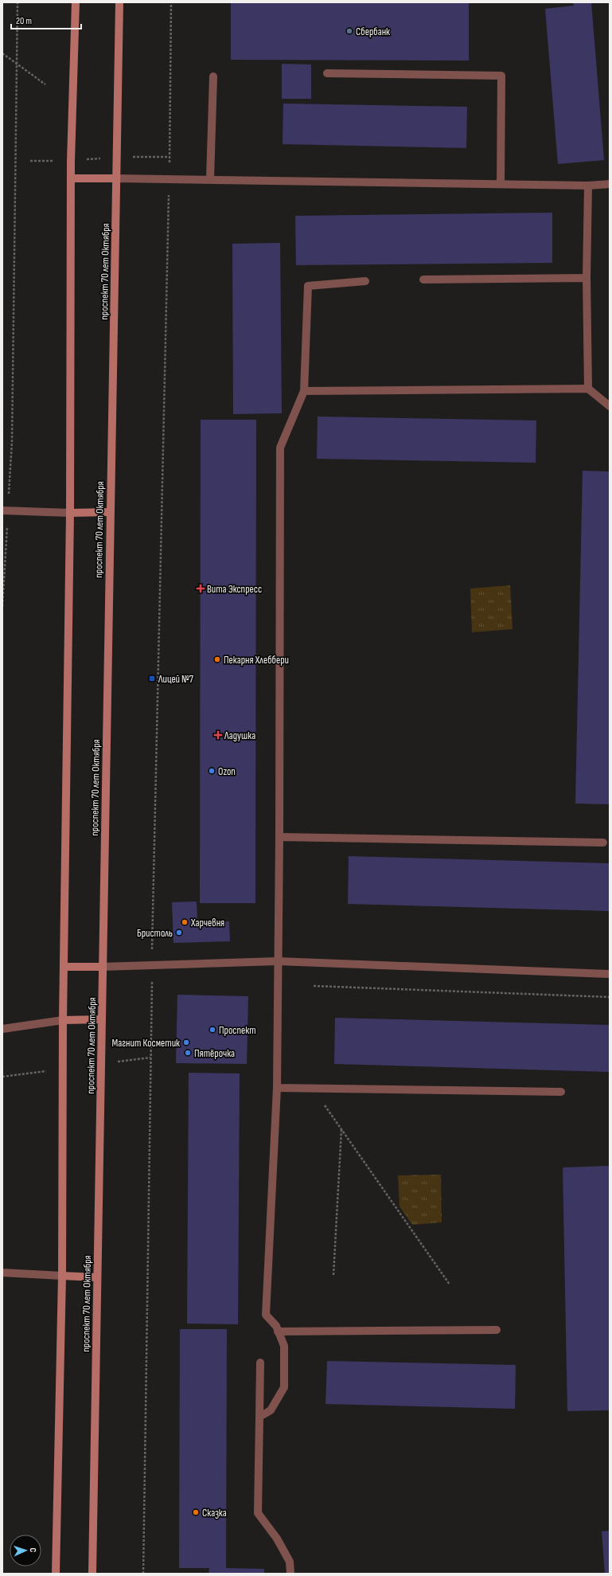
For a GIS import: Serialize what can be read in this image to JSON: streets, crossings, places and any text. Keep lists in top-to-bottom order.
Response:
{
  "streets": {
    "main road": ["проспект 70 лет Октября"]
  },
  "places": {
    "other": [
      "Сбербанк",
      "Пекарня Хлеббери",
      "Ozon",
      "Харчевня",
      "Бристоль",
      "Проспект",
      "Магнит Косметик",
      "Пятёрочка",
      "Сказка"
    ],
    "health": ["Вита Экспресс", "Ладушка"],
    "transit": ["Лицей №7"]
  },
  "scale_bar": "20 m",
  "north": "right"
}
